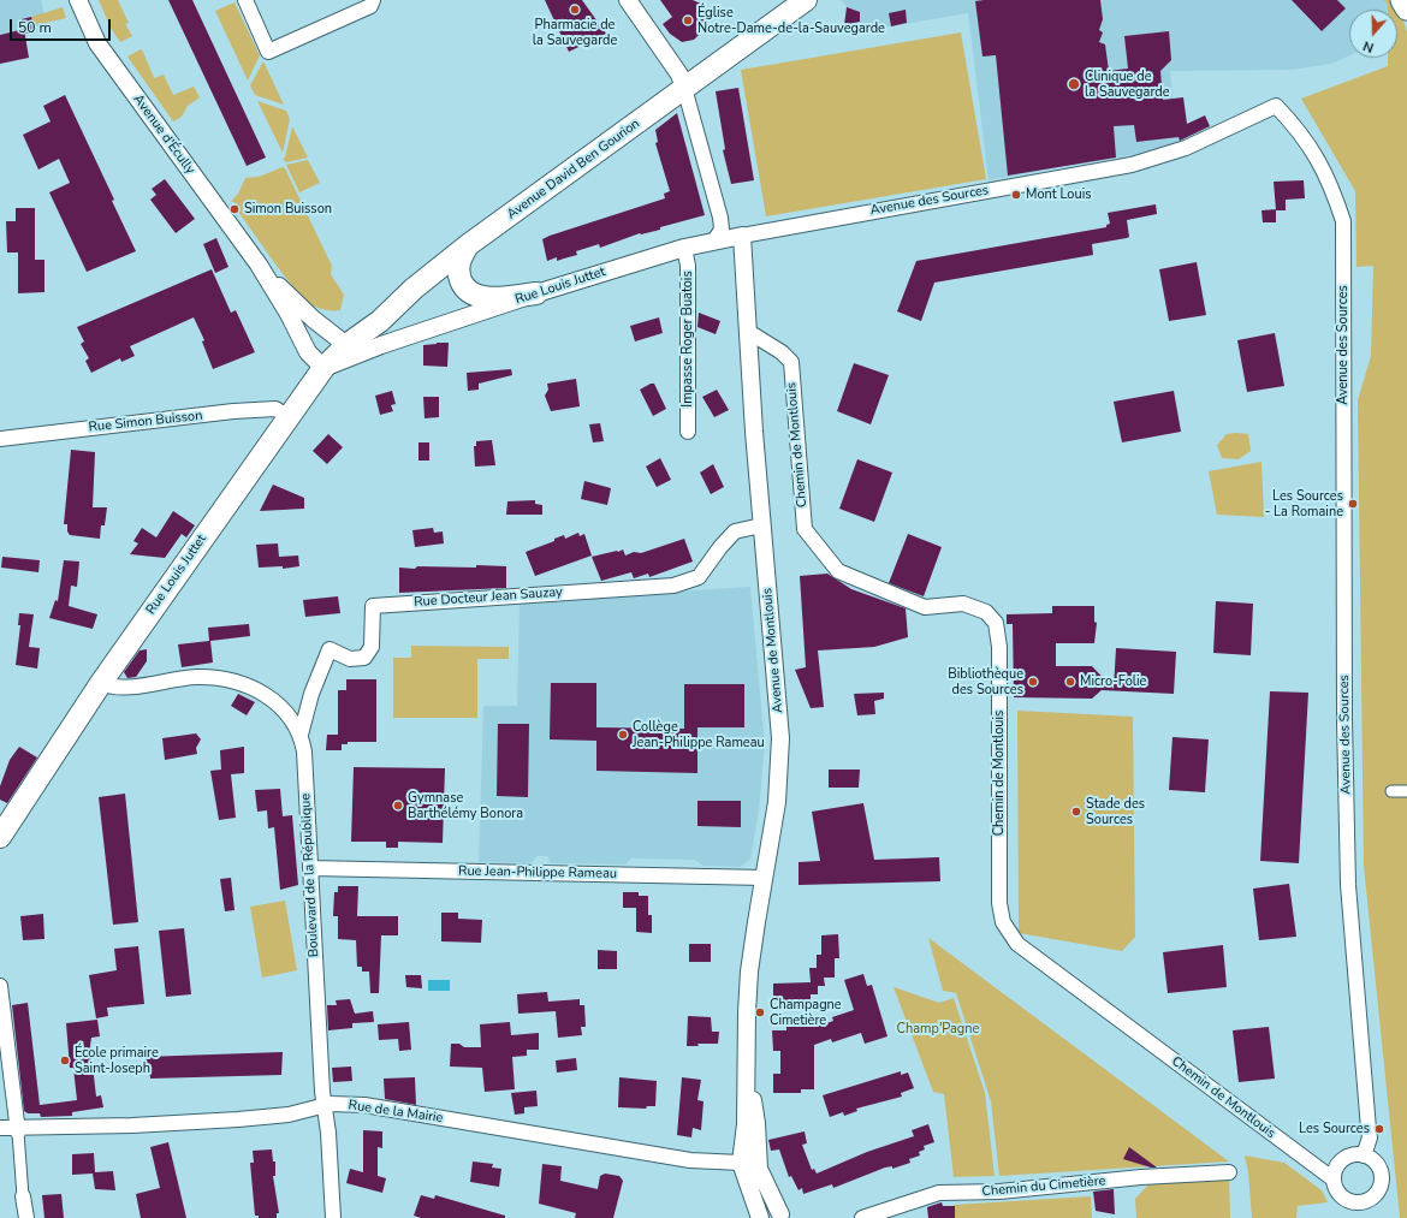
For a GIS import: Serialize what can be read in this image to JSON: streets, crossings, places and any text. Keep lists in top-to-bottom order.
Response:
{
  "streets": {
    "main road": ["Avenue David Ben Gourion", "Rue Louis Juttet"],
    "street": [
      "Avenue d'Écully",
      "Avenue des Sources",
      "Impasse Roger Buatois",
      "Rue Simon Buisson",
      "Chemin de Montlouis",
      "Rue Docteur Jean Sauzay",
      "Avenue de Montlouis",
      "Rue Jean-Philippe Rameau",
      "Boulevard de la République",
      "Rue de la Mairie",
      "Chemin du Cimetière"
    ]
  },
  "crossings": [
    ["Avenue d'Écully", "Avenue David Ben Gourion"],
    ["Avenue d'Écully", "Rue Louis Juttet"],
    ["Avenue David Ben Gourion", "Rue Louis Juttet"],
    ["Avenue des Sources", "Rue Louis Juttet"],
    ["Avenue des Sources", "Chemin de Montlouis"],
    ["Avenue des Sources", "Avenue de Montlouis"],
    ["Rue Louis Juttet", "Impasse Roger Buatois"],
    ["Rue Louis Juttet", "Rue Simon Buisson"],
    ["Rue Louis Juttet", "Avenue de Montlouis"],
    ["Rue Louis Juttet", "Boulevard de la République"],
    ["Chemin de Montlouis", "Avenue de Montlouis"],
    ["Rue Docteur Jean Sauzay", "Avenue de Montlouis"],
    ["Rue Docteur Jean Sauzay", "Boulevard de la République"],
    ["Avenue de Montlouis", "Rue Jean-Philippe Rameau"],
    ["Avenue de Montlouis", "Rue de la Mairie"],
    ["Rue Jean-Philippe Rameau", "Boulevard de la République"],
    ["Boulevard de la République", "Rue de la Mairie"]
  ],
  "parks": ["Champ'Pagne"],
  "places": [
    "Pharmacie de la Sauvegarde",
    "Église Notre-Dame-de-la-Sauvegarde",
    "Clinique de la Sauvegarde",
    "Mont Louis",
    "Simon Buisson",
    "Les Sources - La Romaine",
    "Bibliothèque des Sources",
    "Micro-Folie",
    "Collège Jean-Philippe Rameau",
    "Gymnase Barthélémy Bonora",
    "Stade des Sources",
    "Champagne Cimetière",
    "École primaire Saint-Joseph",
    "Les Sources"
  ],
  "scale_bar": "50 m",
  "north": "bottom"
}
